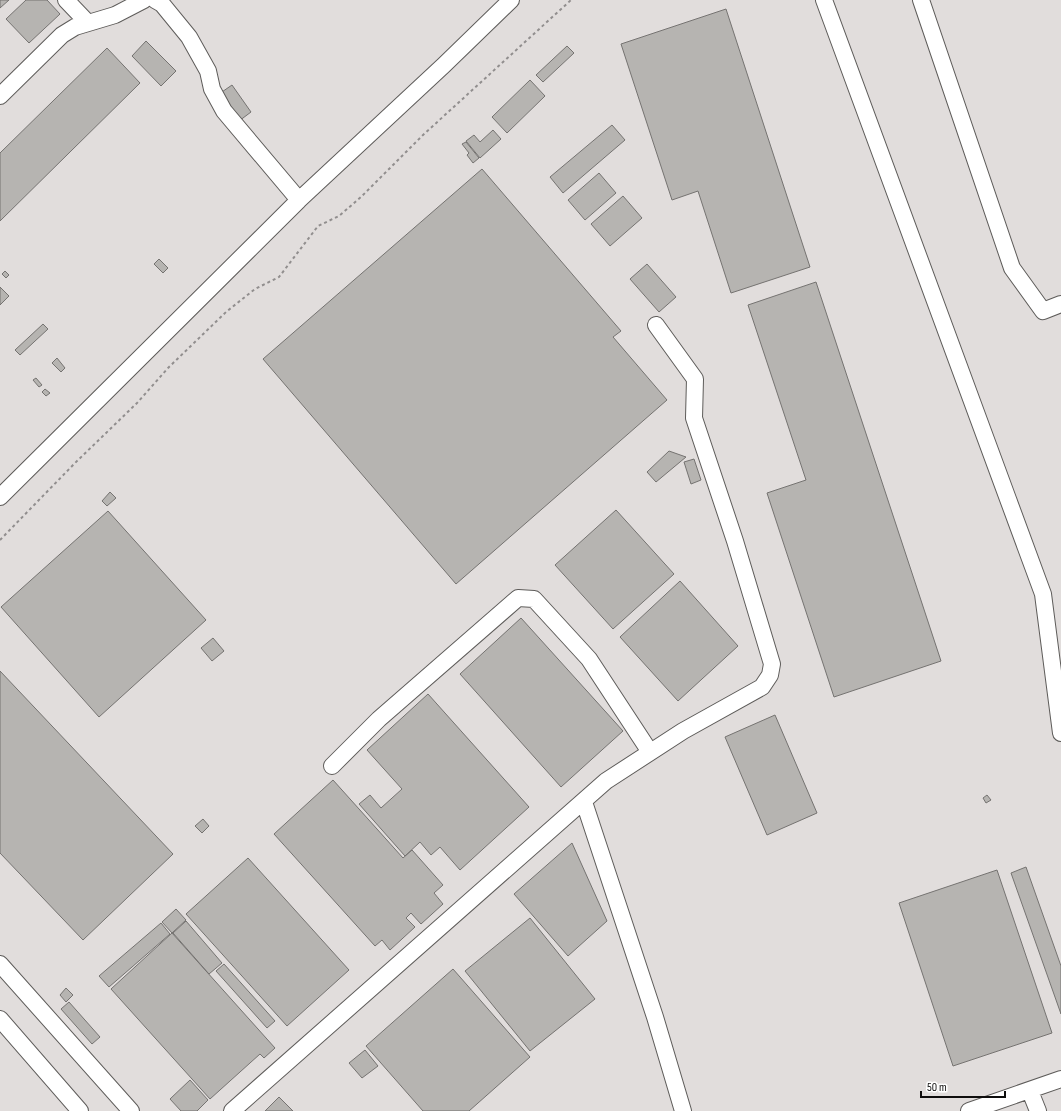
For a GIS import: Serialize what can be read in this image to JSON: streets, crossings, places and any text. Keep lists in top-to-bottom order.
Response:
{
  "scale_bar": "50 m"
}
